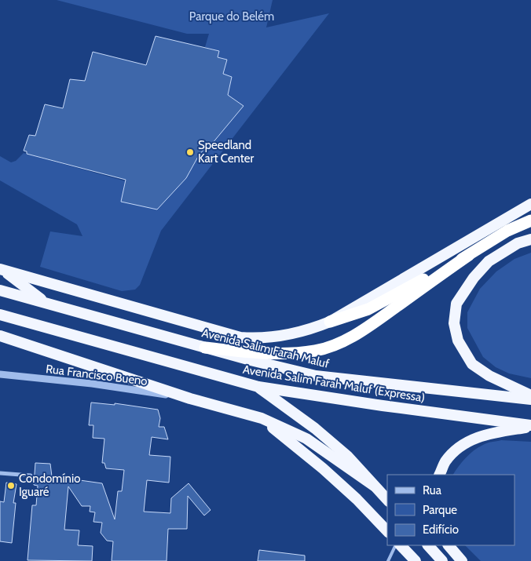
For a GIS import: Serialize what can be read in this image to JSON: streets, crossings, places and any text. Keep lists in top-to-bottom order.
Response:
{
  "streets": {
    "highway": ["Avenida Salim Farah Maluf", "Avenida Salim Farah Maluf (Expressa)"],
    "street": ["Rua Francisco Bueno"]
  },
  "parks": ["Parque do Belém"],
  "places": ["Speedland Kart Center", "Condomínio Iguaré"],
  "legend": ["Rua", "Parque", "Edifício"]
}
